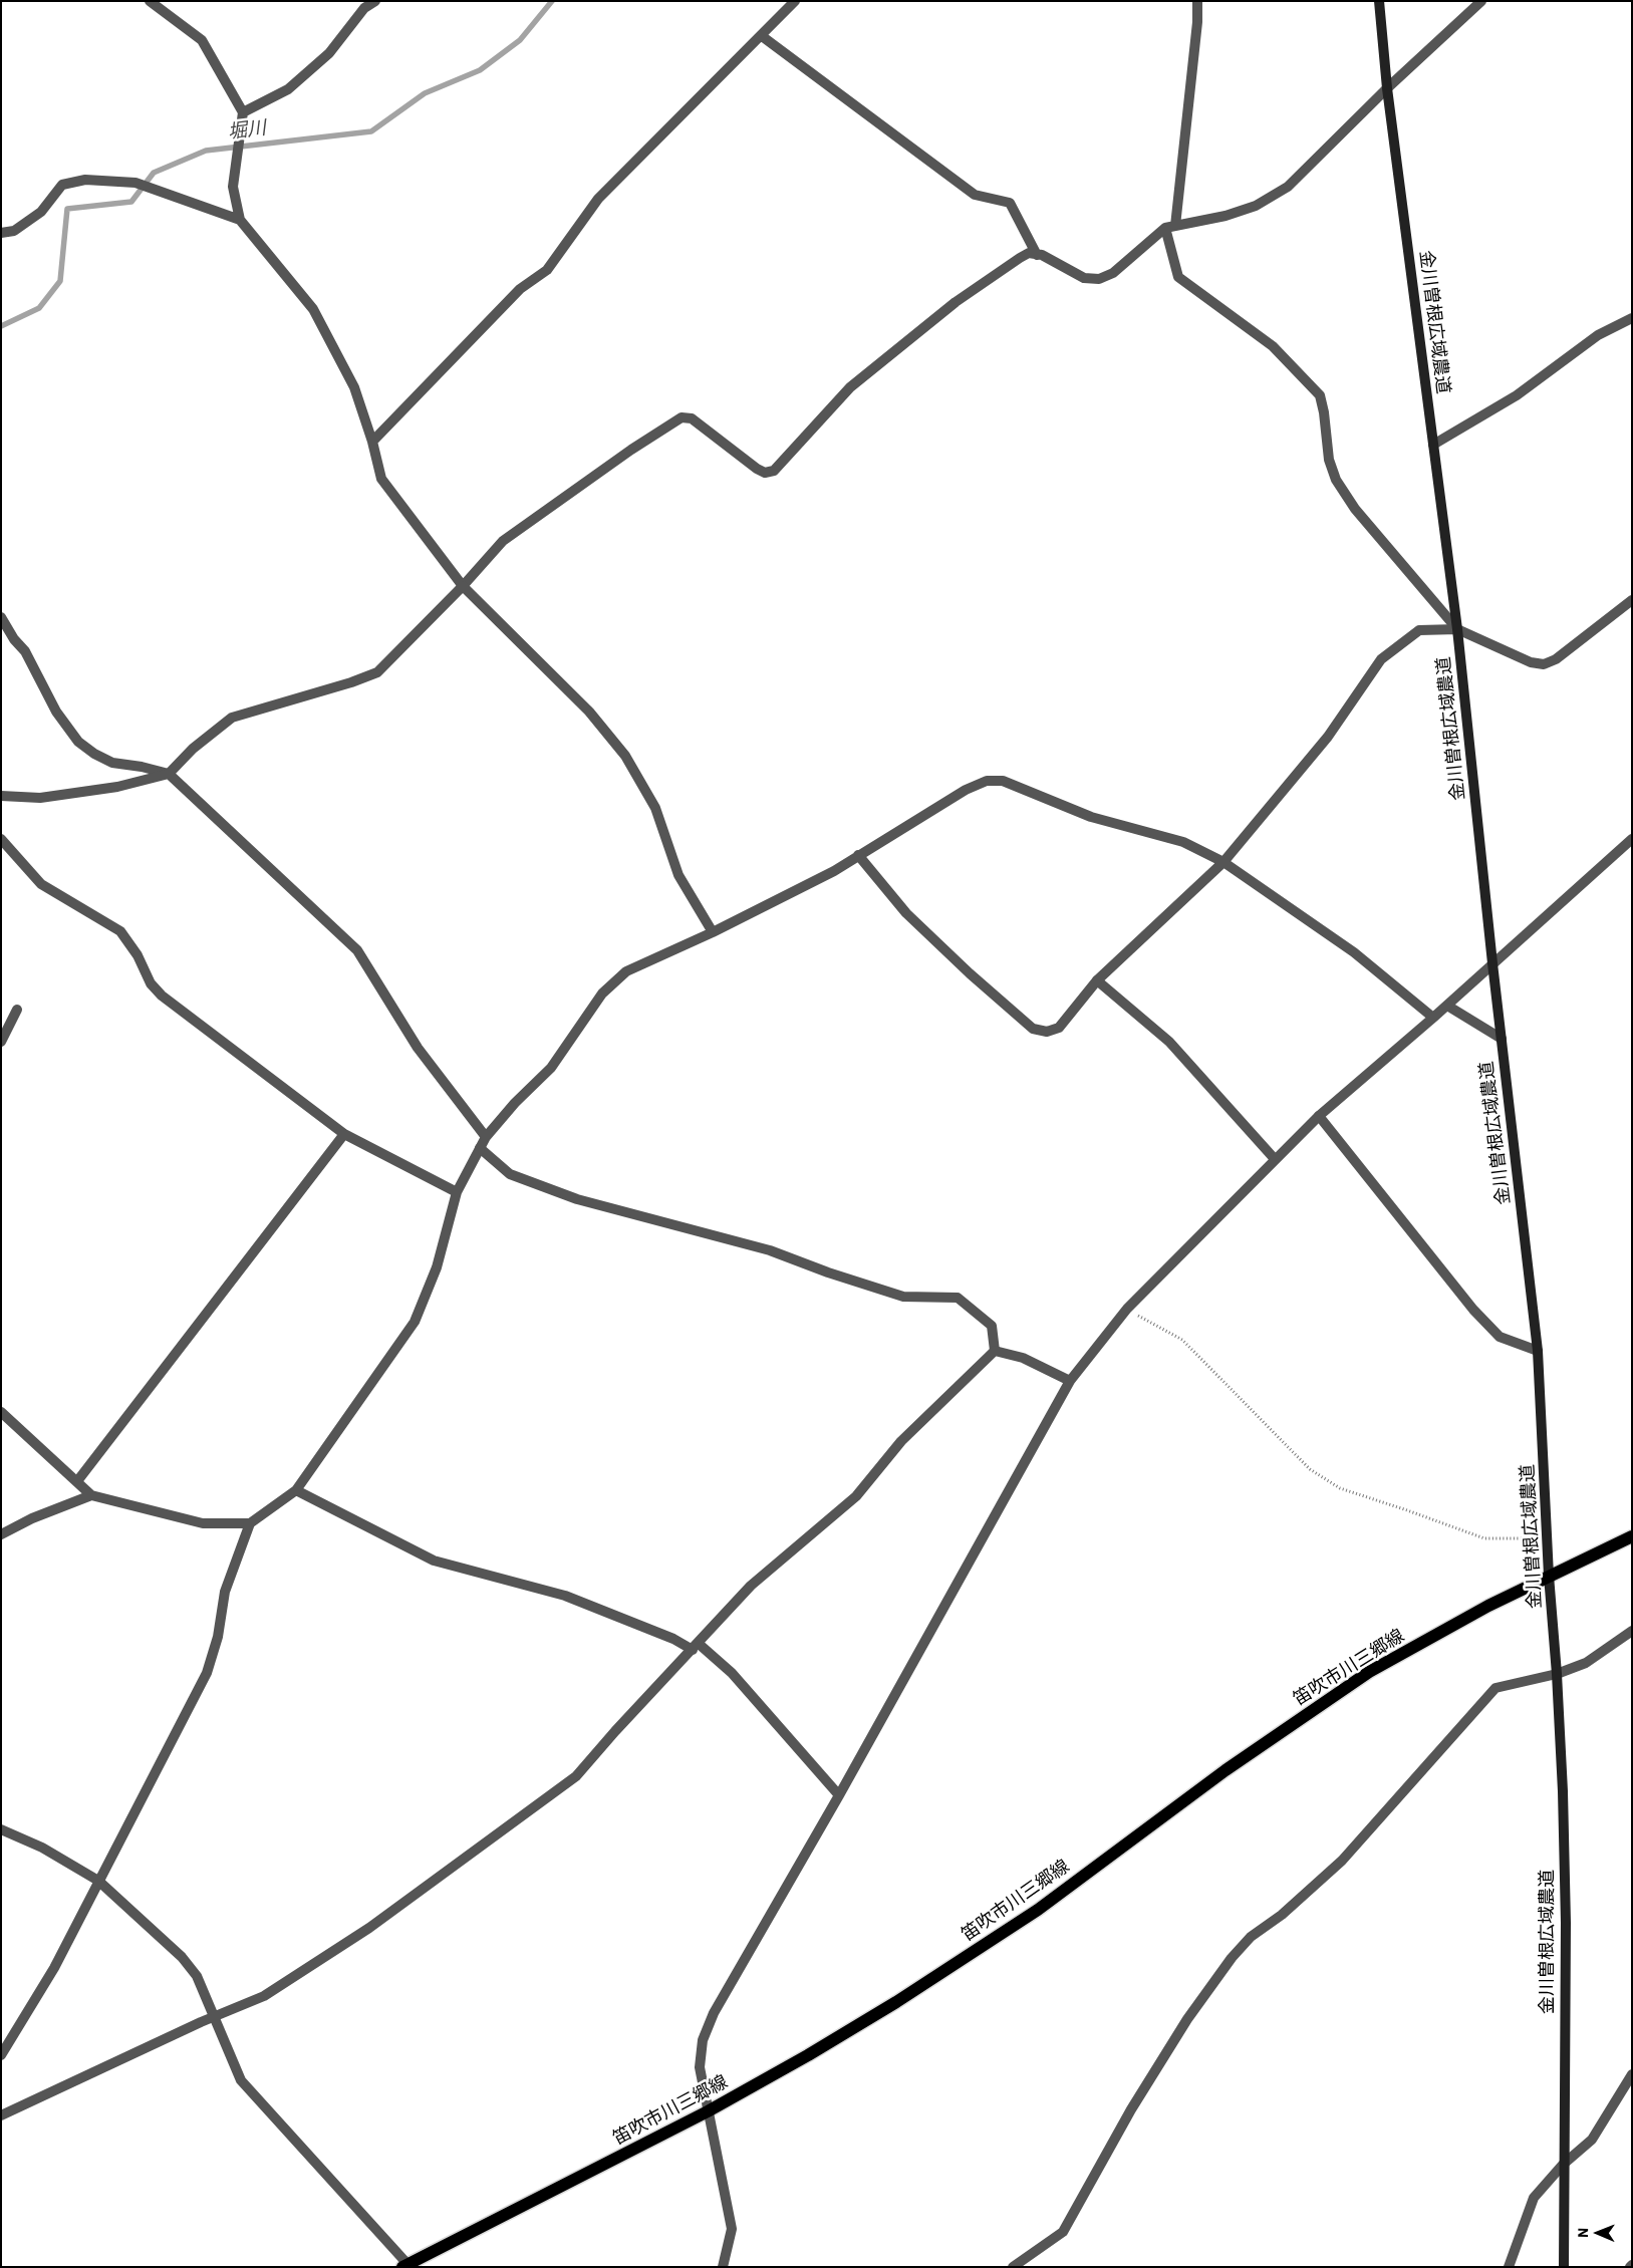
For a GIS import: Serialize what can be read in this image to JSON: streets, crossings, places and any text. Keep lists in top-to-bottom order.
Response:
{
  "streets": {
    "main road": ["笛吹市川三郷線"],
    "street": ["金川曽根広域農道"]
  },
  "crossings": [
    ["金川曽根広域農道", "笛吹市川三郷線"]
  ],
  "water": ["堀川"],
  "north": "left"
}
